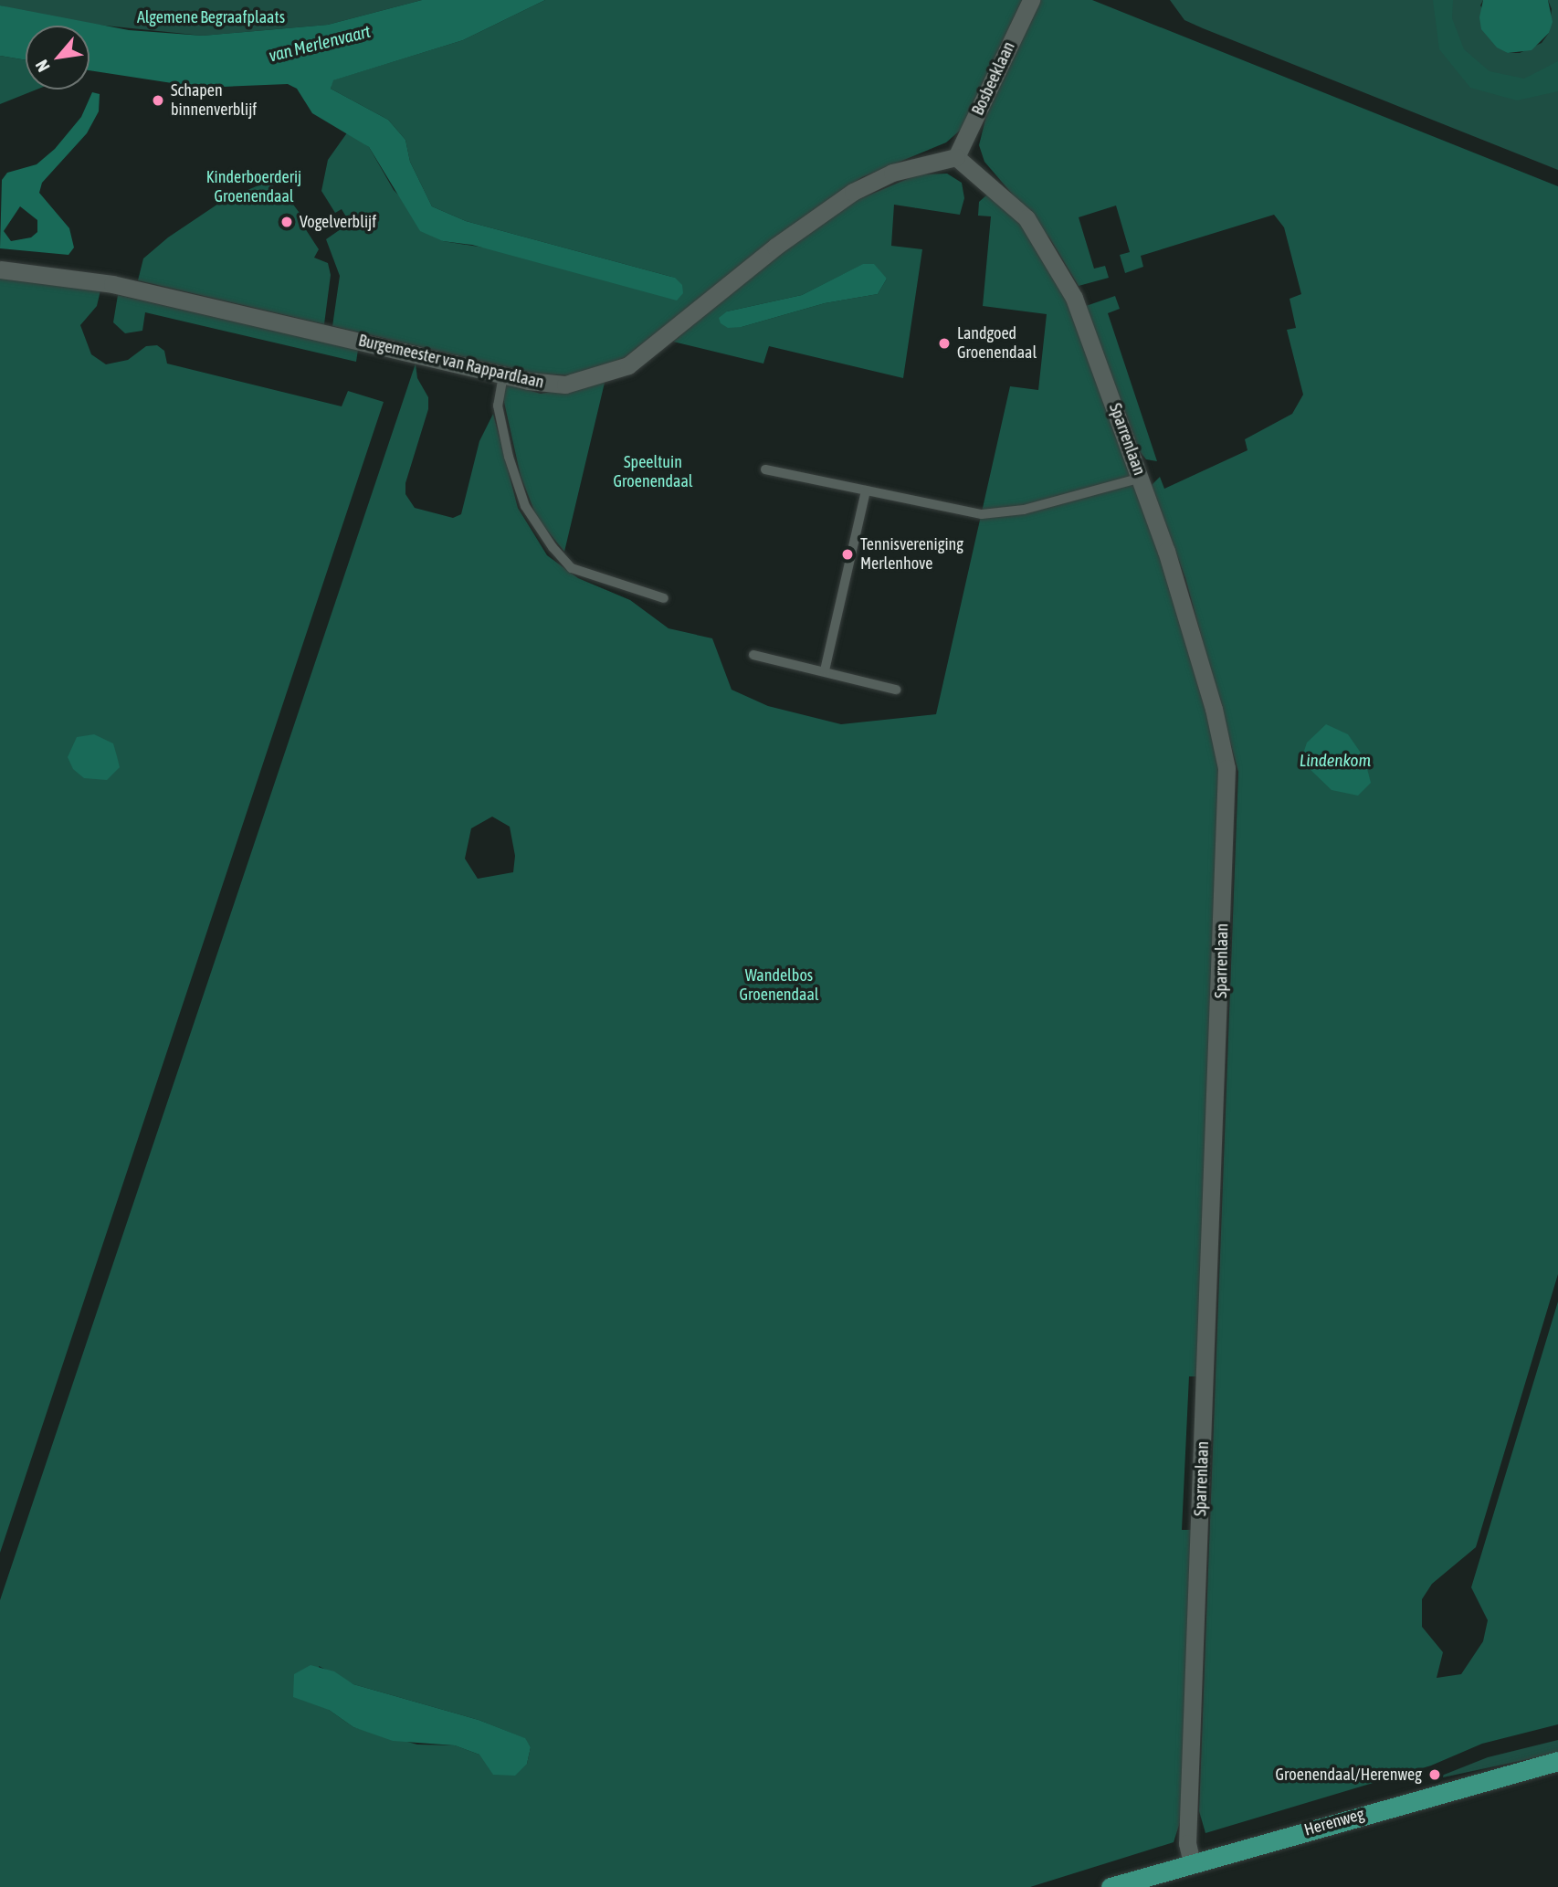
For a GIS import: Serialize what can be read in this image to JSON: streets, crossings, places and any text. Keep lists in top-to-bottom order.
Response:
{
  "streets": {
    "main road": ["Herenweg"],
    "street": ["Bosbeeklaan", "Burgemeester van Rappardlaan", "Sparrenlaan"]
  },
  "crossings": [
    ["Bosbeeklaan", "Burgemeester van Rappardlaan"],
    ["Bosbeeklaan", "Sparrenlaan"],
    ["Burgemeester van Rappardlaan", "Sparrenlaan"],
    ["Sparrenlaan", "Herenweg"]
  ],
  "water": ["van Merlenvaart", "Lindenkom"],
  "parks": [
    "Algemene Begraafplaats",
    "Kinderboerderij Groenendaal",
    "Speeltuin Groenendaal",
    "Wandelbos Groenendaal"
  ],
  "places": [
    "Schapen binnenverblijf",
    "Vogelverblijf",
    "Landgoed Groenendaal",
    "Tennisvereniging Merlenhove",
    "Groenendaal/Herenweg"
  ],
  "north": "bottom left"
}
